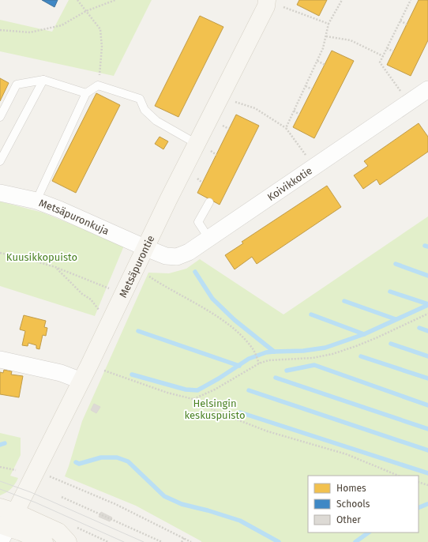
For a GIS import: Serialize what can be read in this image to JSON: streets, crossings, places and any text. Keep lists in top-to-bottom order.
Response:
{
  "streets": {
    "street": ["Koivikkotie", "Metsäpuronkuja", "Metsäpurontie"]
  },
  "crossings": [
    ["Koivikkotie", "Metsäpuronkuja"],
    ["Koivikkotie", "Metsäpurontie"],
    ["Metsäpuronkuja", "Metsäpurontie"]
  ],
  "parks": ["Kuusikkopuisto", "Helsingin keskuspuisto"],
  "legend": ["Homes", "Schools", "Other"]
}
